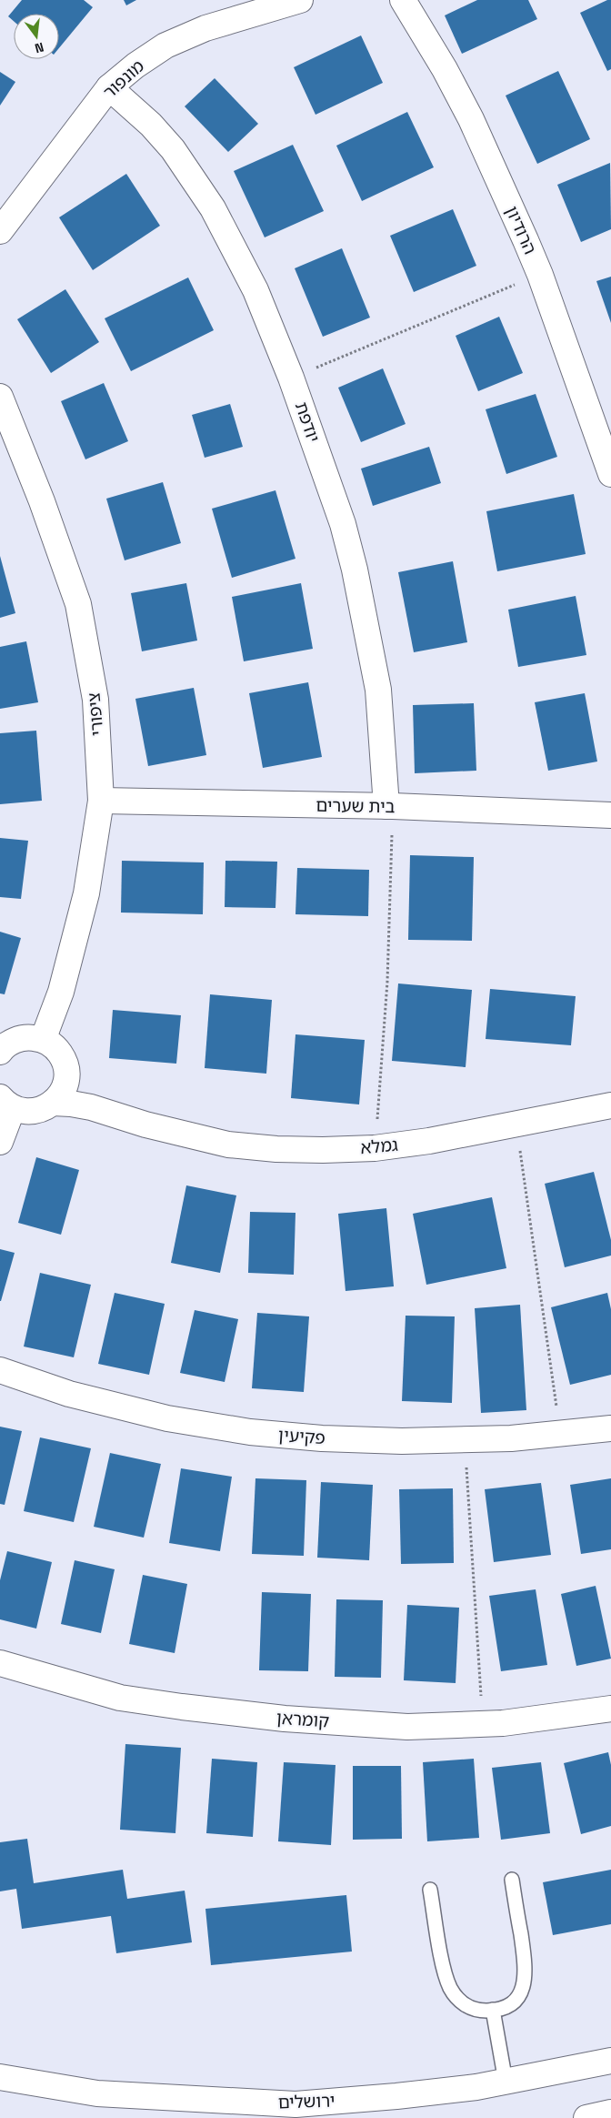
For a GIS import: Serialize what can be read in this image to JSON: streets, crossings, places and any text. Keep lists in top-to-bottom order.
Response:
{
  "streets": {
    "street": [
      "מונפור",
      "הרודיון",
      "יודפת",
      "ציפורי",
      "בית שערים",
      "גמלא",
      "פקיעין",
      "קומראן",
      "ירושלים"
    ]
  },
  "crossings": [
    ["מונפור", "יודפת"],
    ["יודפת", "בית שערים"],
    ["ציפורי", "בית שערים"]
  ],
  "north": "bottom"
}
